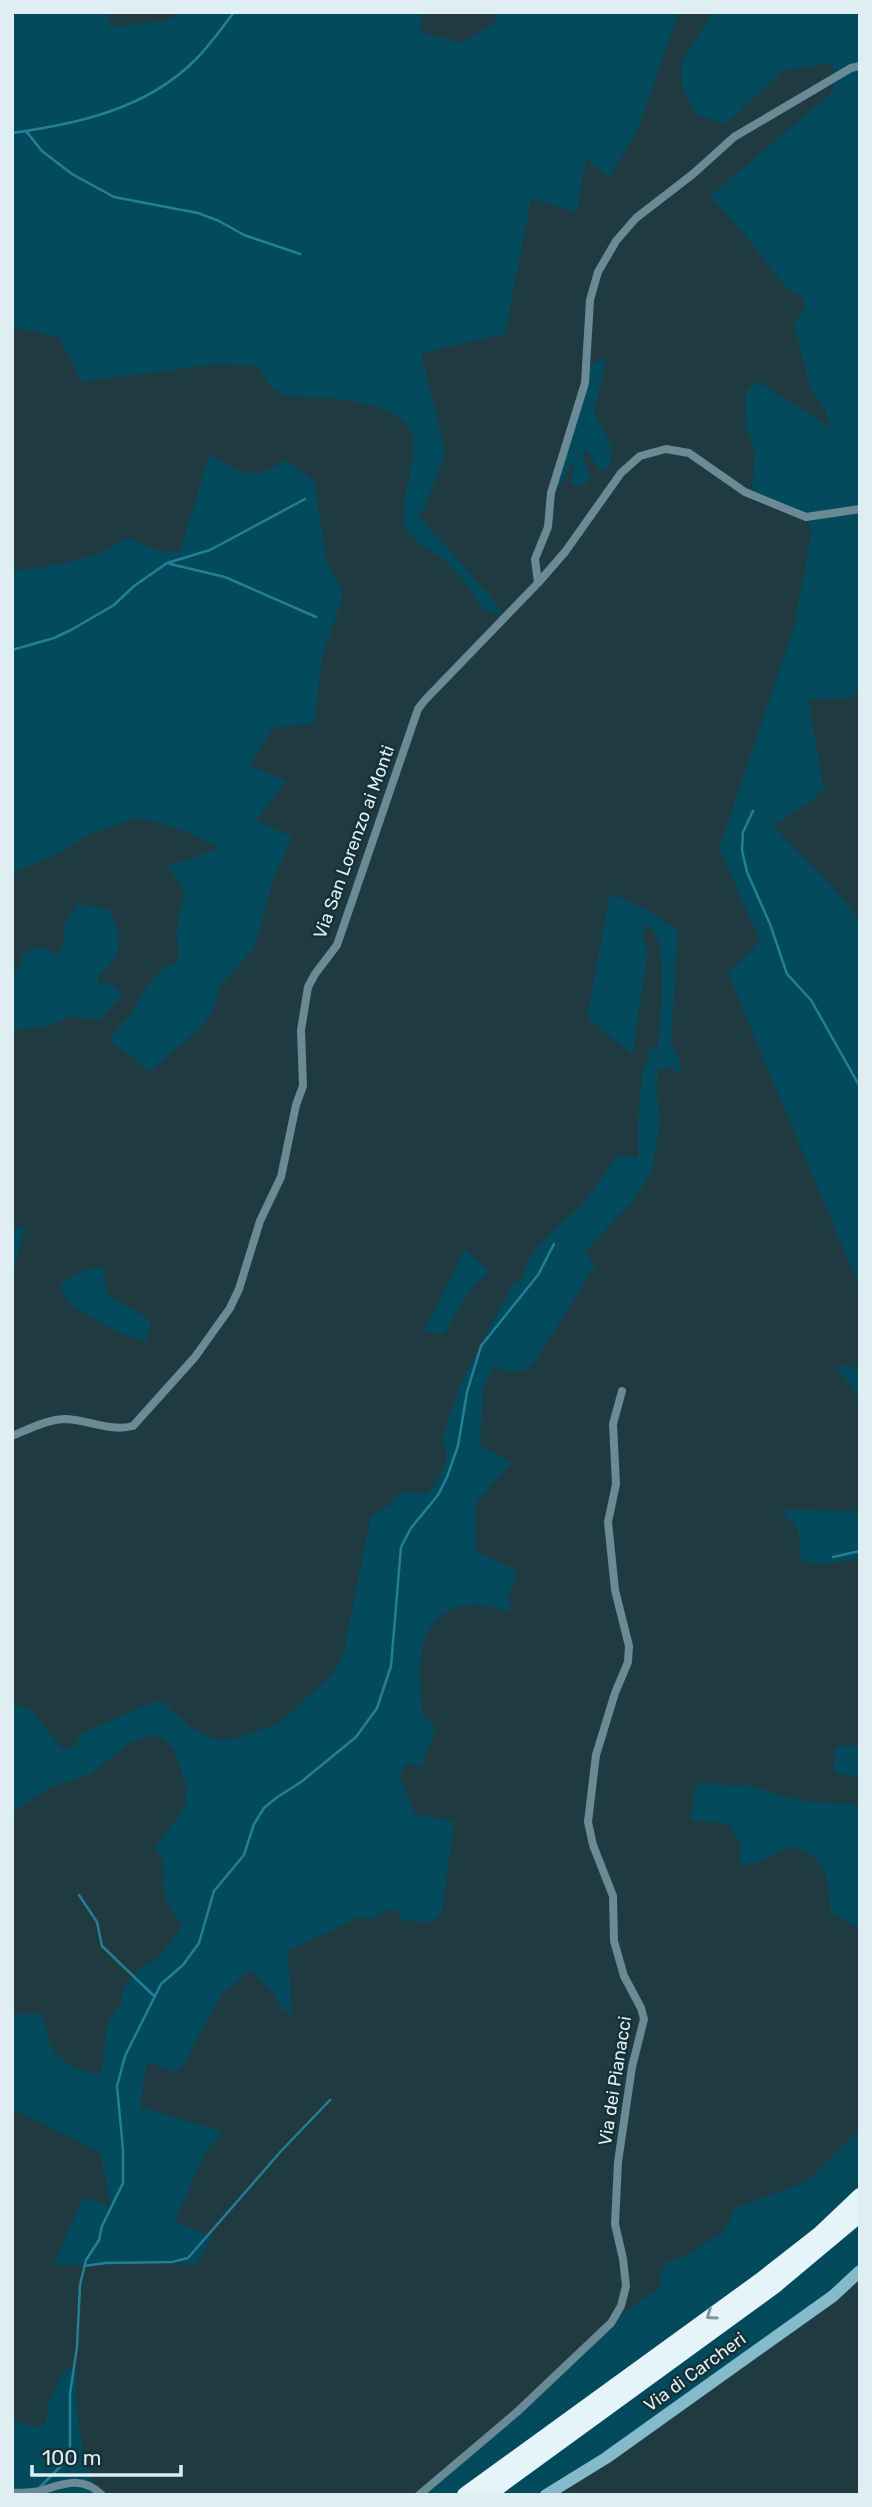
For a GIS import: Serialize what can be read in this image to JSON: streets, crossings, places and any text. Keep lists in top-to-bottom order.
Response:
{
  "streets": {
    "street": ["Via San Lorenzo ai Monti", "Via dei Pianacci", "Via di Carcheri"]
  },
  "scale_bar": "100 m"
}
